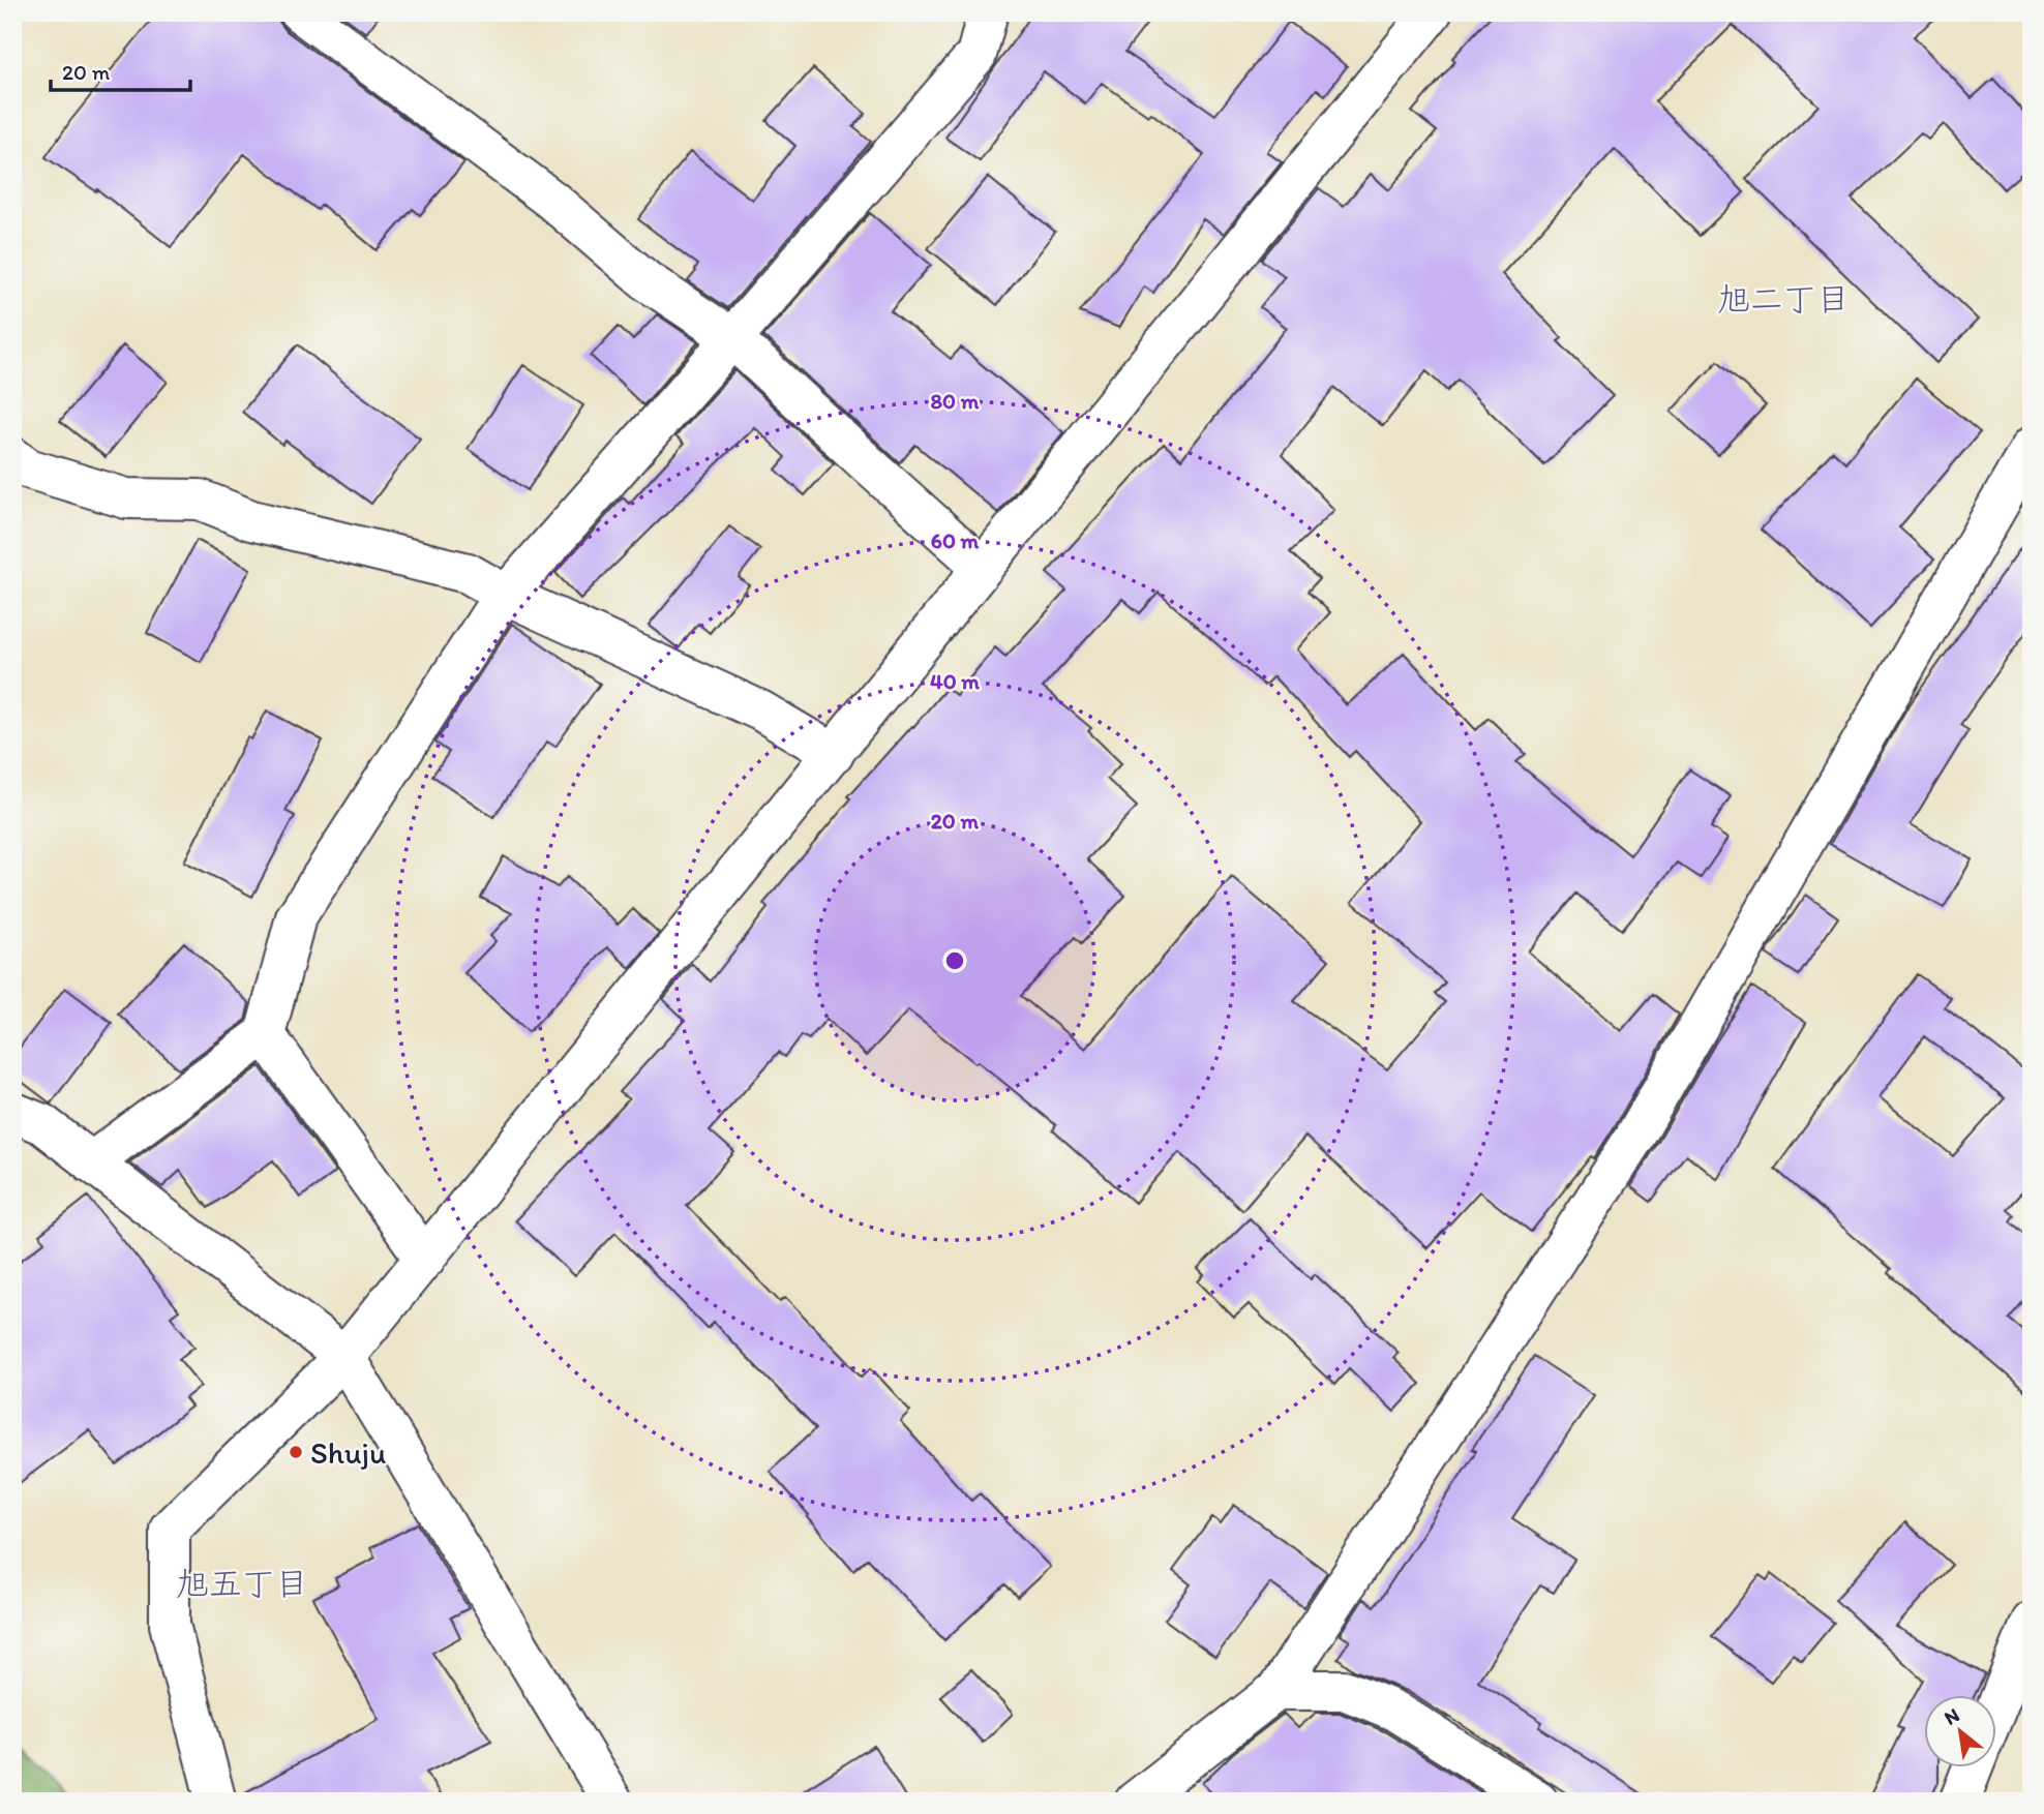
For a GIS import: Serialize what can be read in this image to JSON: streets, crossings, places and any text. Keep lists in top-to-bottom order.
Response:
{
  "districts": ["旭二丁目", "旭五丁目"],
  "places": ["Shuju"],
  "scale_bar": "20 m",
  "north": "top left",
  "rings": [
    "80 m",
    "60 m",
    "40 m",
    "20 m"
  ]
}
